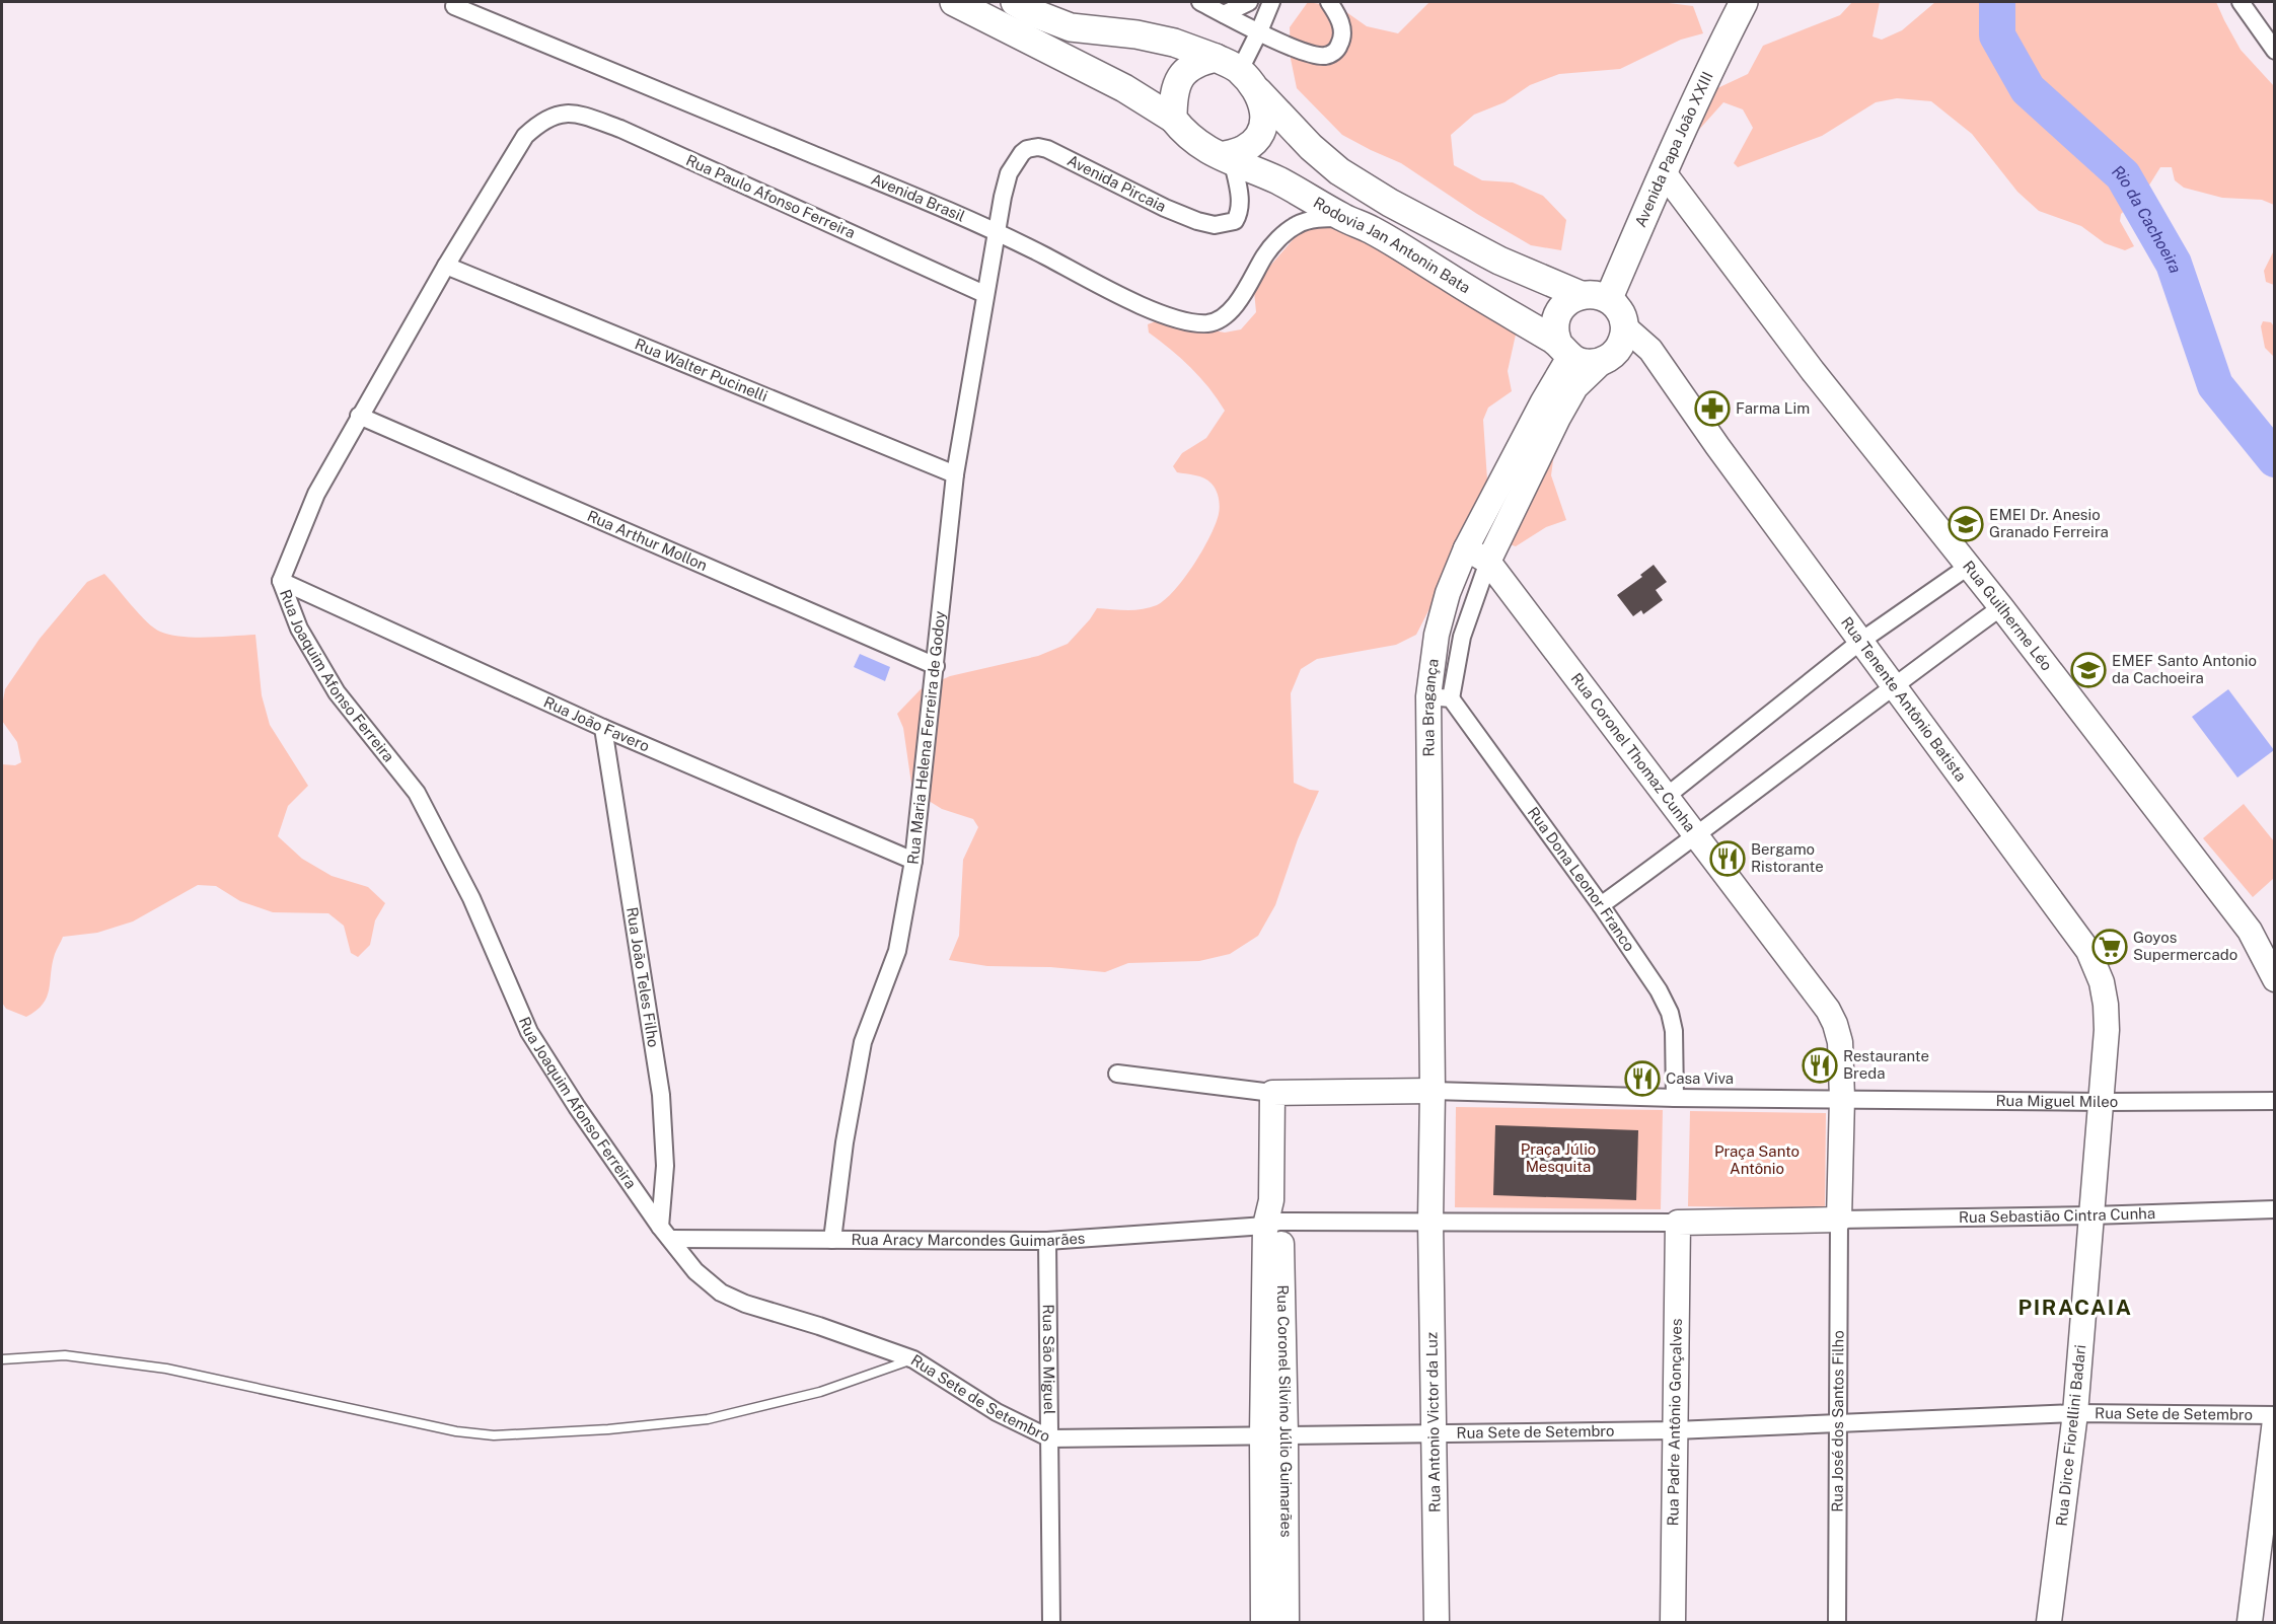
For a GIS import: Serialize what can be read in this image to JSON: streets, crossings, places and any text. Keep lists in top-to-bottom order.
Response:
{
  "streets": {
    "main road": ["Avenida Papa João XXIII", "Rodovia Jan Antonin Bata"],
    "street": [
      "Avenida Pircaia",
      "Rua Paulo Afonso Ferreira",
      "Avenida Brasil",
      "Rua Walter Pucinelli",
      "Rua Arthur Mollon",
      "Rua Guilherme Léo",
      "Rua Joaquim Afonso Ferreira",
      "Rua Tenente Antônio Batista",
      "Rua Bragança",
      "Rua João Favero",
      "Rua Maria Helena Ferreira de Godoy",
      "Rua Coronel Thomaz Cunha",
      "Rua Dona Leonor Franco",
      "Rua João Teles Filho",
      "Rua Miguel Mileo",
      "Rua Sebastião Cintra Cunha",
      "Rua Aracy Marcondes Guimarães",
      "Rua São Miguel",
      "Rua Sete de Setembro",
      "Rua Coronel Silvino Júlio Guimarães",
      "Rua José dos Santos Filho",
      "Rua Antonio Victor da Luz",
      "Rua Padre Antônio Gonçalves",
      "Rua Dirce Fiorellini Badari"
    ]
  },
  "crossings": [
    ["Avenida Papa João XXIII", "Rodovia Jan Antonin Bata"],
    ["Avenida Papa João XXIII", "Rua Guilherme Léo"],
    ["Avenida Papa João XXIII", "Rua Tenente Antônio Batista"],
    ["Avenida Papa João XXIII", "Rua Bragança"],
    ["Avenida Pircaia", "Avenida Brasil"],
    ["Avenida Pircaia", "Rodovia Jan Antonin Bata"],
    ["Avenida Pircaia", "Rua Maria Helena Ferreira de Godoy"],
    ["Rua Paulo Afonso Ferreira", "Rua Joaquim Afonso Ferreira"],
    ["Rua Paulo Afonso Ferreira", "Rua Maria Helena Ferreira de Godoy"],
    ["Avenida Brasil", "Rodovia Jan Antonin Bata"],
    ["Avenida Brasil", "Rua Maria Helena Ferreira de Godoy"],
    ["Rodovia Jan Antonin Bata", "Rua Tenente Antônio Batista"],
    ["Rodovia Jan Antonin Bata", "Rua Bragança"],
    ["Rua Walter Pucinelli", "Rua Joaquim Afonso Ferreira"],
    ["Rua Walter Pucinelli", "Rua Maria Helena Ferreira de Godoy"],
    ["Rua Arthur Mollon", "Rua Joaquim Afonso Ferreira"],
    ["Rua Arthur Mollon", "Rua Maria Helena Ferreira de Godoy"],
    ["Rua Joaquim Afonso Ferreira", "Rua João Favero"],
    ["Rua Joaquim Afonso Ferreira", "Rua João Teles Filho"],
    ["Rua Joaquim Afonso Ferreira", "Rua Aracy Marcondes Guimarães"],
    ["Rua Joaquim Afonso Ferreira", "Rua Sete de Setembro"],
    ["Rua Tenente Antônio Batista", "Rua Bragança"],
    ["Rua Tenente Antônio Batista", "Rua Miguel Mileo"],
    ["Rua Tenente Antônio Batista", "Rua Dirce Fiorellini Badari"],
    ["Rua Bragança", "Rua Coronel Thomaz Cunha"],
    ["Rua Bragança", "Rua Dona Leonor Franco"],
    ["Rua João Favero", "Rua Maria Helena Ferreira de Godoy"],
    ["Rua João Favero", "Rua João Teles Filho"],
    ["Rua Maria Helena Ferreira de Godoy", "Rua Aracy Marcondes Guimarães"],
    ["Rua Coronel Thomaz Cunha", "Rua Miguel Mileo"],
    ["Rua João Teles Filho", "Rua Aracy Marcondes Guimarães"],
    ["Rua João Teles Filho", "Rua Sete de Setembro"],
    ["Rua Miguel Mileo", "Rua Dirce Fiorellini Badari"],
    ["Rua Sebastião Cintra Cunha", "Rua José dos Santos Filho"],
    ["Rua Sebastião Cintra Cunha", "Rua Dirce Fiorellini Badari"],
    ["Rua Aracy Marcondes Guimarães", "Rua São Miguel"],
    ["Rua Aracy Marcondes Guimarães", "Rua Sete de Setembro"],
    ["Rua Aracy Marcondes Guimarães", "Rua Coronel Silvino Júlio Guimarães"],
    ["Rua Aracy Marcondes Guimarães", "Rua Antonio Victor da Luz"],
    ["Rua São Miguel", "Rua Sete de Setembro"],
    ["Rua Sete de Setembro", "Rua Coronel Silvino Júlio Guimarães"],
    ["Rua Sete de Setembro", "Rua José dos Santos Filho"],
    ["Rua Sete de Setembro", "Rua Antonio Victor da Luz"],
    ["Rua Sete de Setembro", "Rua Padre Antônio Gonçalves"],
    ["Rua Sete de Setembro", "Rua Dirce Fiorellini Badari"]
  ],
  "districts": ["PIRACAIA"],
  "water": ["Rio da Cachoeira"],
  "parks": ["Praça Júlio Mesquita", "Praça Santo Antônio"],
  "places": {
    "pharmacy": ["Farma Lim"],
    "school or university": ["EMEI Dr. Anesio Granado Ferreira", "EMEF Santo Antonio da Cachoeira"],
    "restaurant": ["Bergamo Ristorante", "Restaurante Breda", "Casa Viva"],
    "supermarket": ["Goyos Supermercado"]
  }
}
